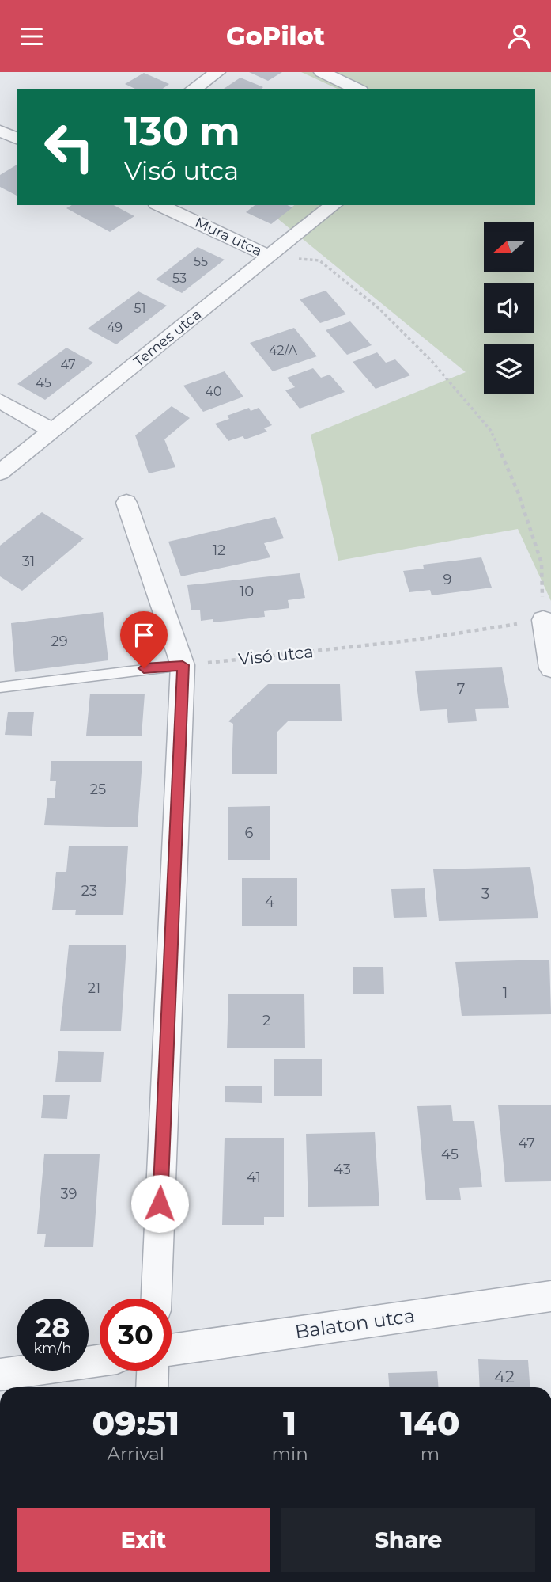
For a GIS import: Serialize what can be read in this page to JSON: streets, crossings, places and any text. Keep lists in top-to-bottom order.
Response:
{
  "streets": {
    "street": ["Mura utca", "Temes utca", "Balaton utca"],
    "path": ["Visó utca"]
  },
  "crossings": [
    ["Mura utca", "Temes utca"]
  ],
  "house_numbers": [
    "55",
    "53",
    "51",
    "49",
    "42/A",
    "47",
    "45",
    "40",
    "12",
    "31",
    "9",
    "10",
    "29",
    "7",
    "25",
    "6",
    "23",
    "3",
    "4",
    "21",
    "1",
    "2",
    "47",
    "45",
    "43",
    "41",
    "39",
    "42"
  ],
  "north": "left",
  "page": {
    "header": "GoPilot",
    "turn": ["130 m", "Visó utca"],
    "speed": "28 km/h",
    "limit": "30",
    "eta": [
      "09:51",
      "Arrival",
      "1",
      "min",
      "140",
      "m"
    ],
    "buttons": ["Exit", "Share"]
  }
}
